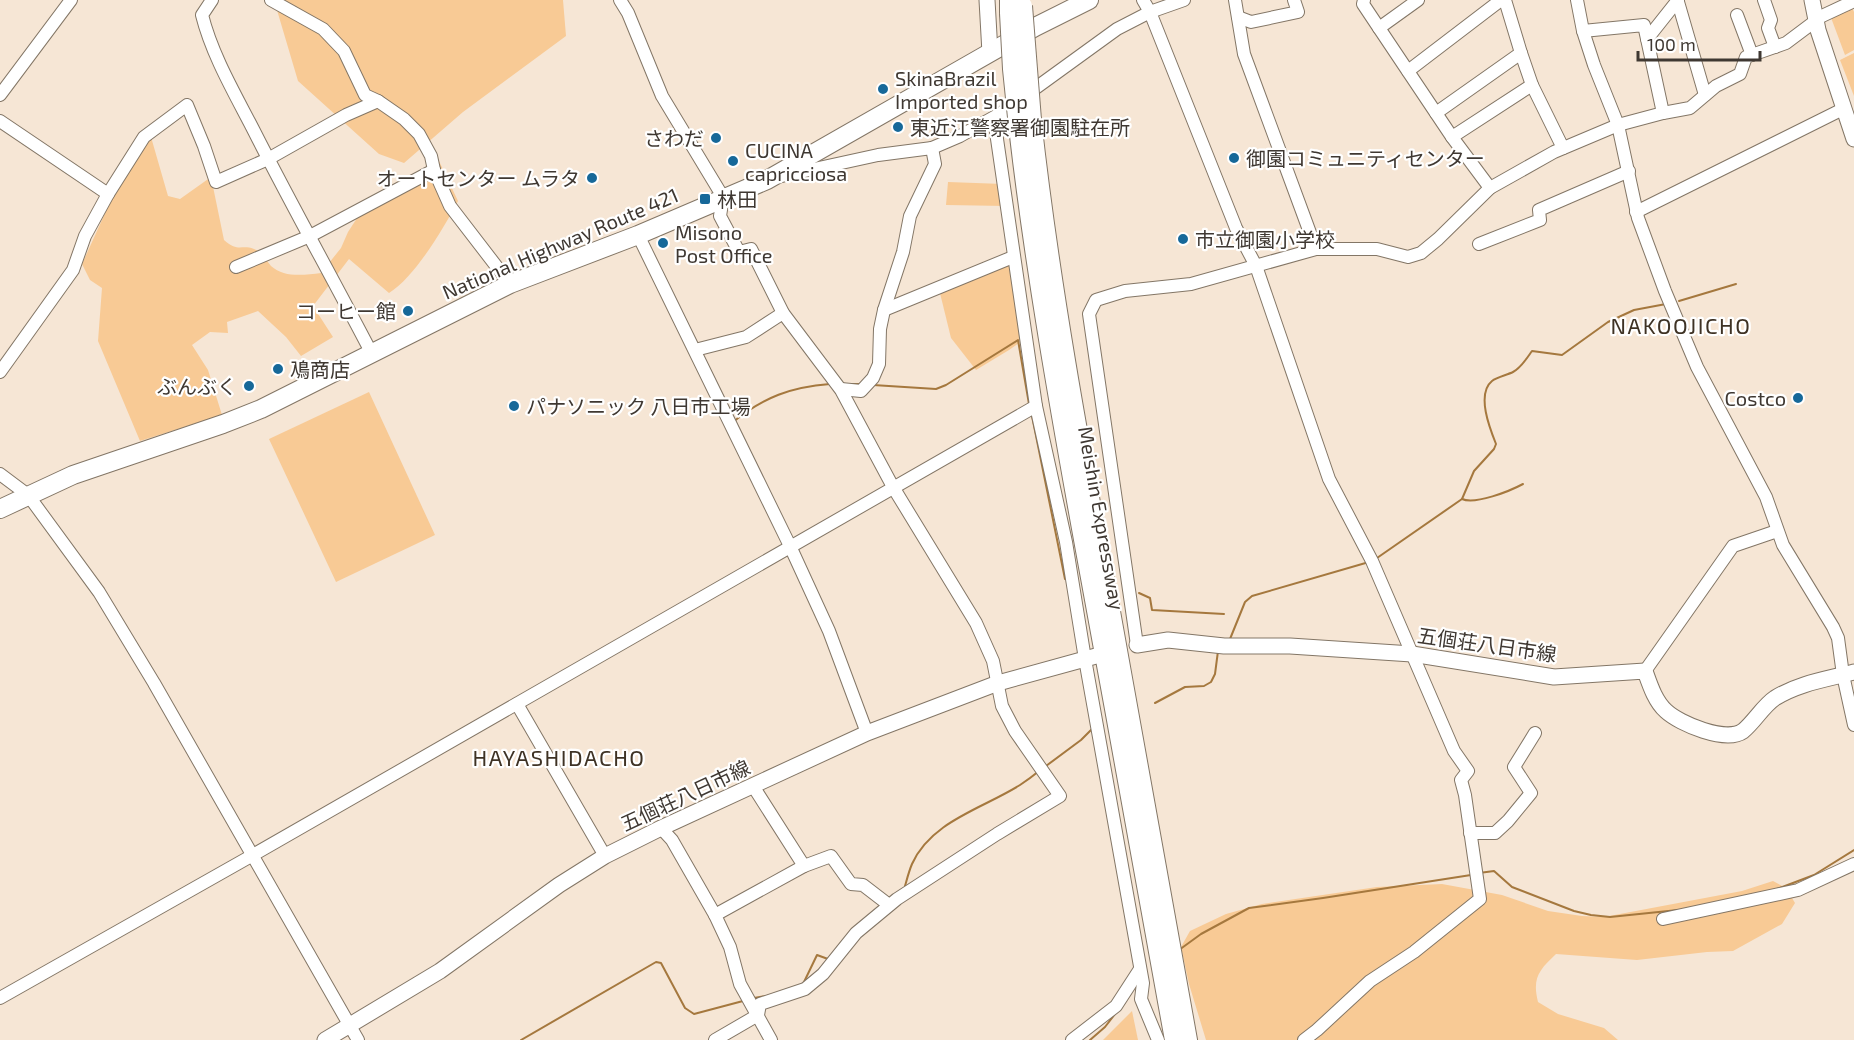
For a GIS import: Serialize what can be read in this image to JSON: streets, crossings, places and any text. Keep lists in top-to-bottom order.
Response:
{
  "streets": {
    "highway": ["National Highway Route 421", "Meishin Expressway"],
    "main road": ["五個荘八日市線"]
  },
  "districts": ["NAKOOJICHO", "HAYASHIDACHO"],
  "places": {
    "other": [
      "SkinaBrazil Imported shop",
      "東近江警察署御園駐在所",
      "さわだ",
      "御園コミュニティセンター",
      "CUCINA capricciosa",
      "オートセンター ムラタ",
      "市立御園小学校",
      "Misono Post Office",
      "コーヒー館",
      "鳰商店",
      "ぶんぶく",
      "Costco",
      "パナソニック 八日市工場"
    ],
    "transit": ["林田"]
  },
  "scale_bar": "100 m"
}
